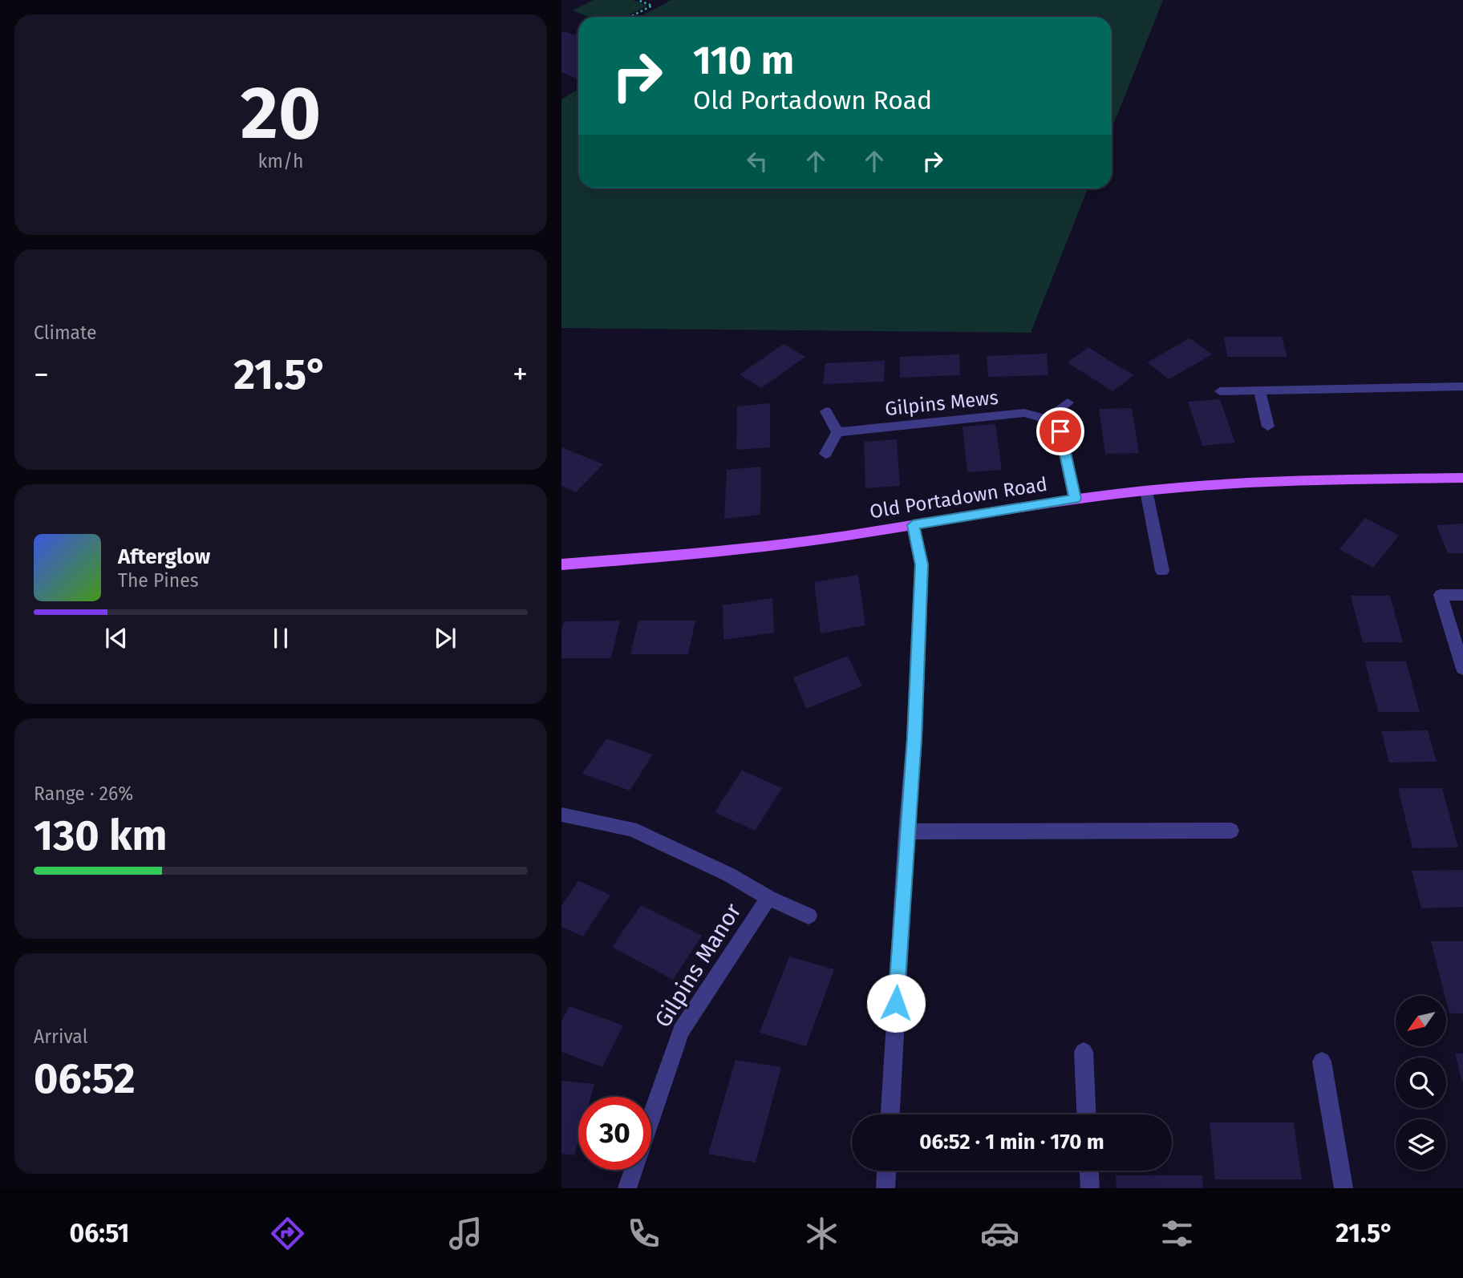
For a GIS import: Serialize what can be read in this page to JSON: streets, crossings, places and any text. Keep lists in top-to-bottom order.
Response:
{
  "streets": {
    "main road": ["Old Portadown Road"],
    "street": ["Gilpins Mews", "Gilpins Manor"]
  },
  "north": "bottom left",
  "page": {
    "tile": [
      ["20", "km/h"],
      "Climate",
      ["Range · 26%", "130 km"],
      ["Arrival", "06:52"]
    ],
    "turn": ["110 m", "Old Portadown Road"],
    "heat": ["−", "21.5°", "+"],
    "song": ["Afterglow", "The Pines"],
    "limit": "30",
    "trip": "06:52 · 1 min · 170 m",
    "tabs": ["06:51", "21.5°"]
  }
}
